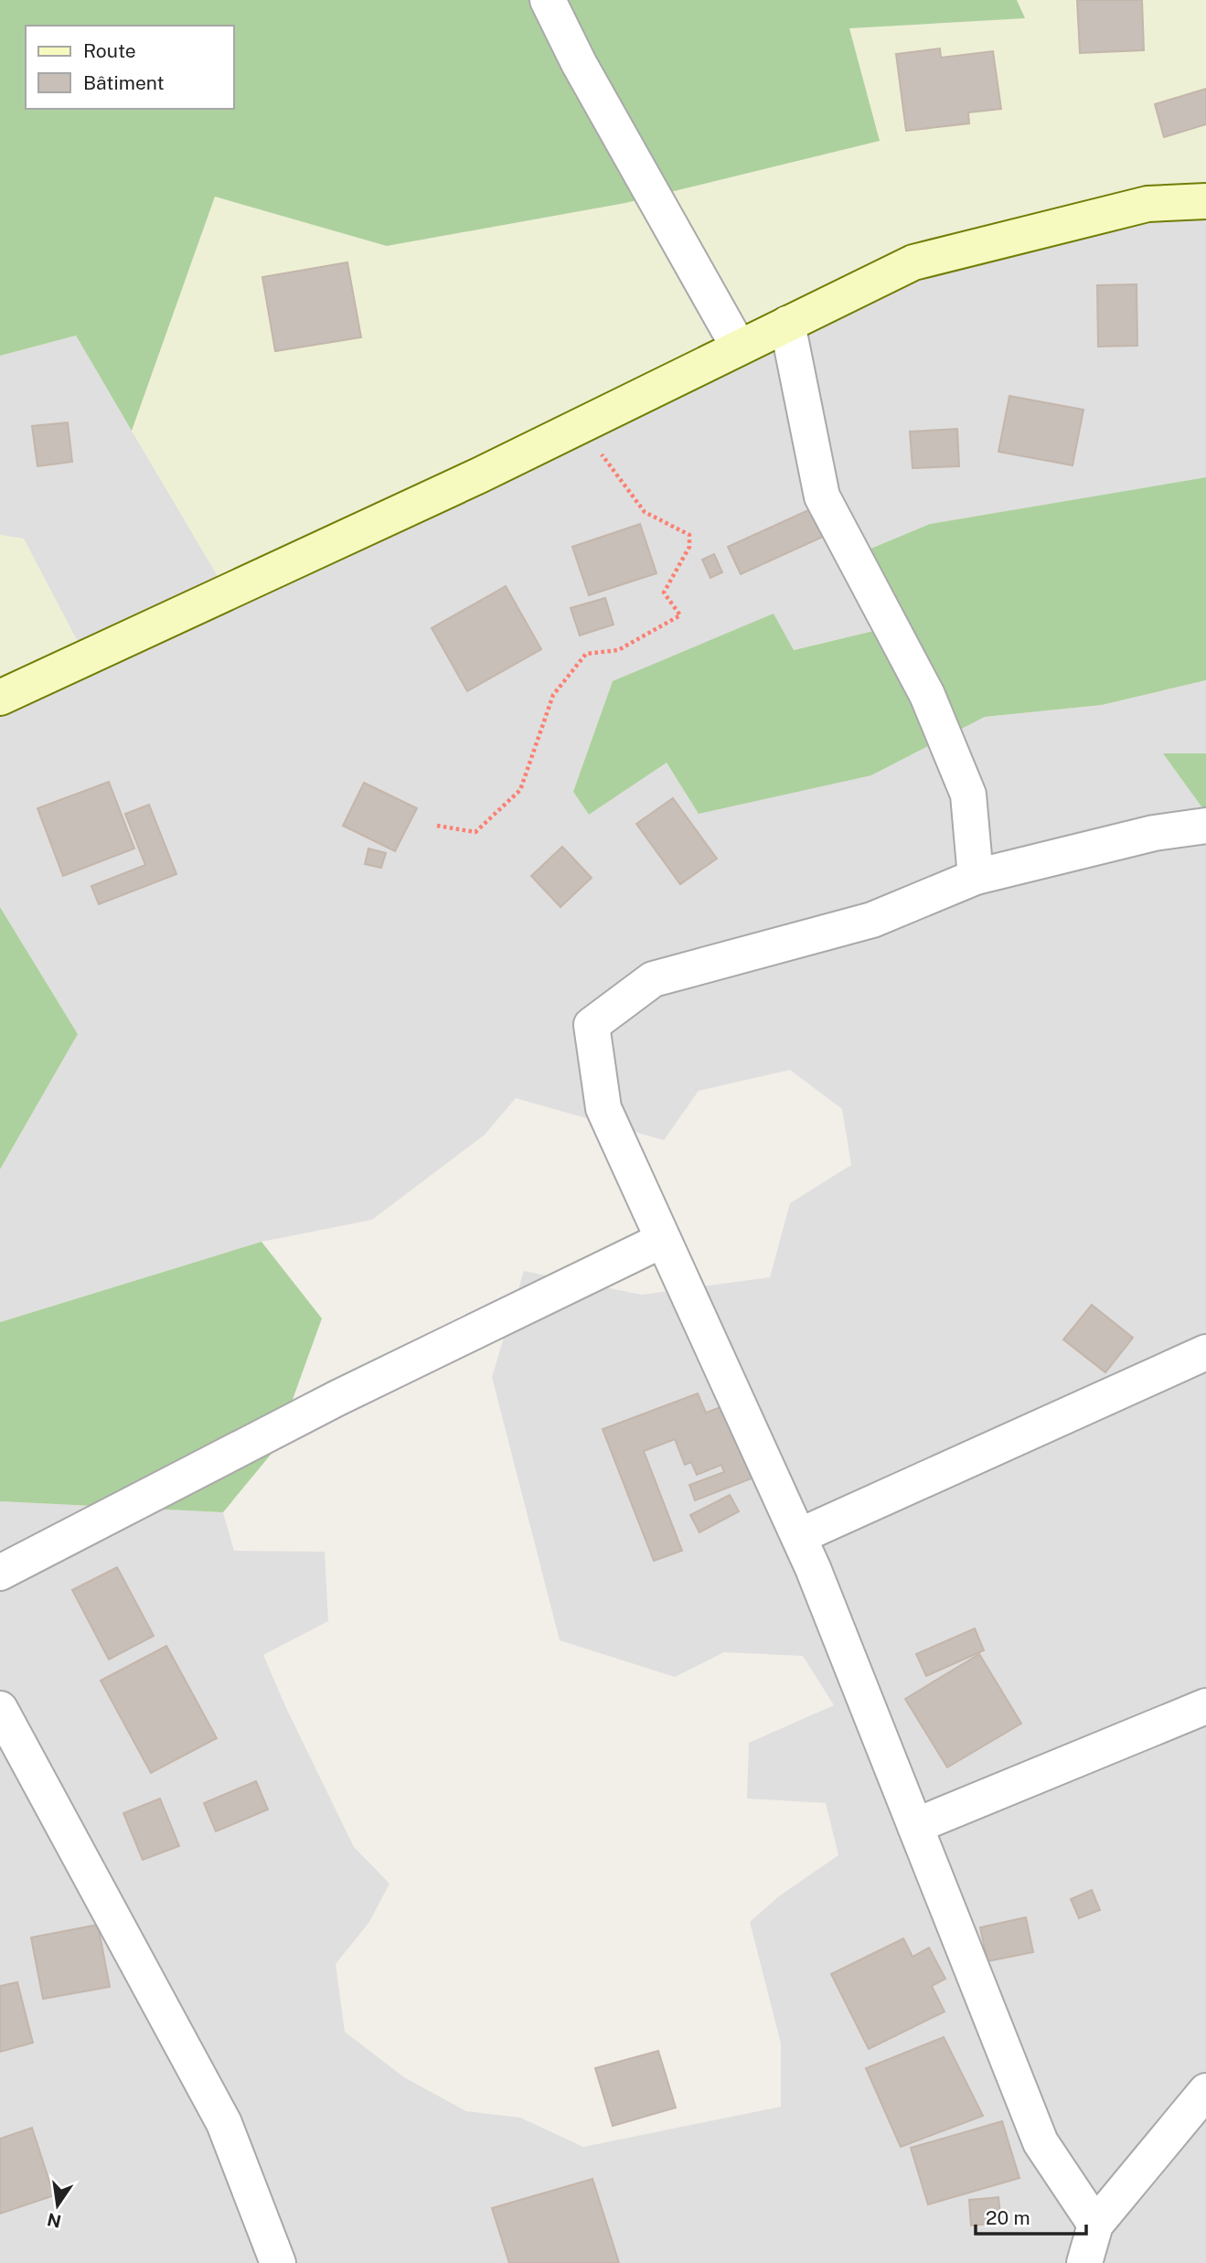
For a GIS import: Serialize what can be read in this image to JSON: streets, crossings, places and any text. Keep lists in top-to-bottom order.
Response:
{
  "legend": ["Route", "Bâtiment"],
  "scale_bar": "20 m",
  "north": "bottom"
}
